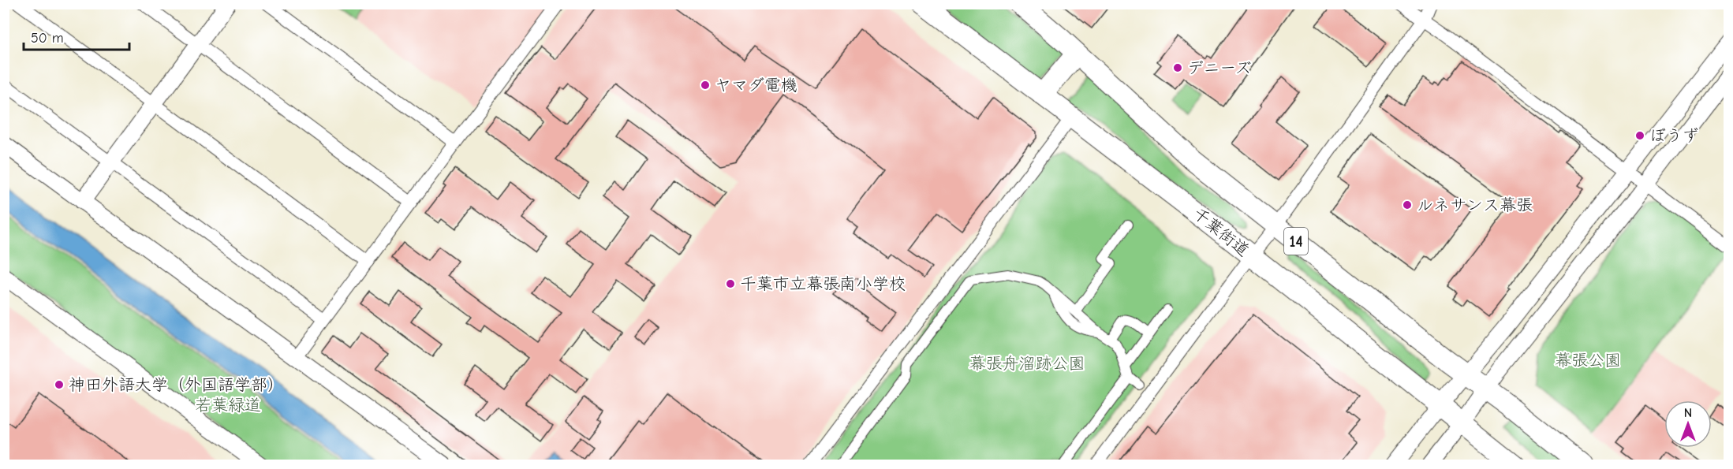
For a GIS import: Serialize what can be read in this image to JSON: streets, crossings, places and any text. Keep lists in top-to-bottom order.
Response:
{
  "streets": {
    "highway": ["千葉街道", "14"]
  },
  "parks": ["幕張公園", "幕張舟溜跡公園", "若葉緑道"],
  "places": [
    "デニーズ",
    "ヤマダ電機",
    "ぼうず",
    "ルネサンス幕張",
    "千葉市立幕張南小学校",
    "神田外語大学（外国語学部）"
  ],
  "scale_bar": "50 m",
  "north": "top"
}
